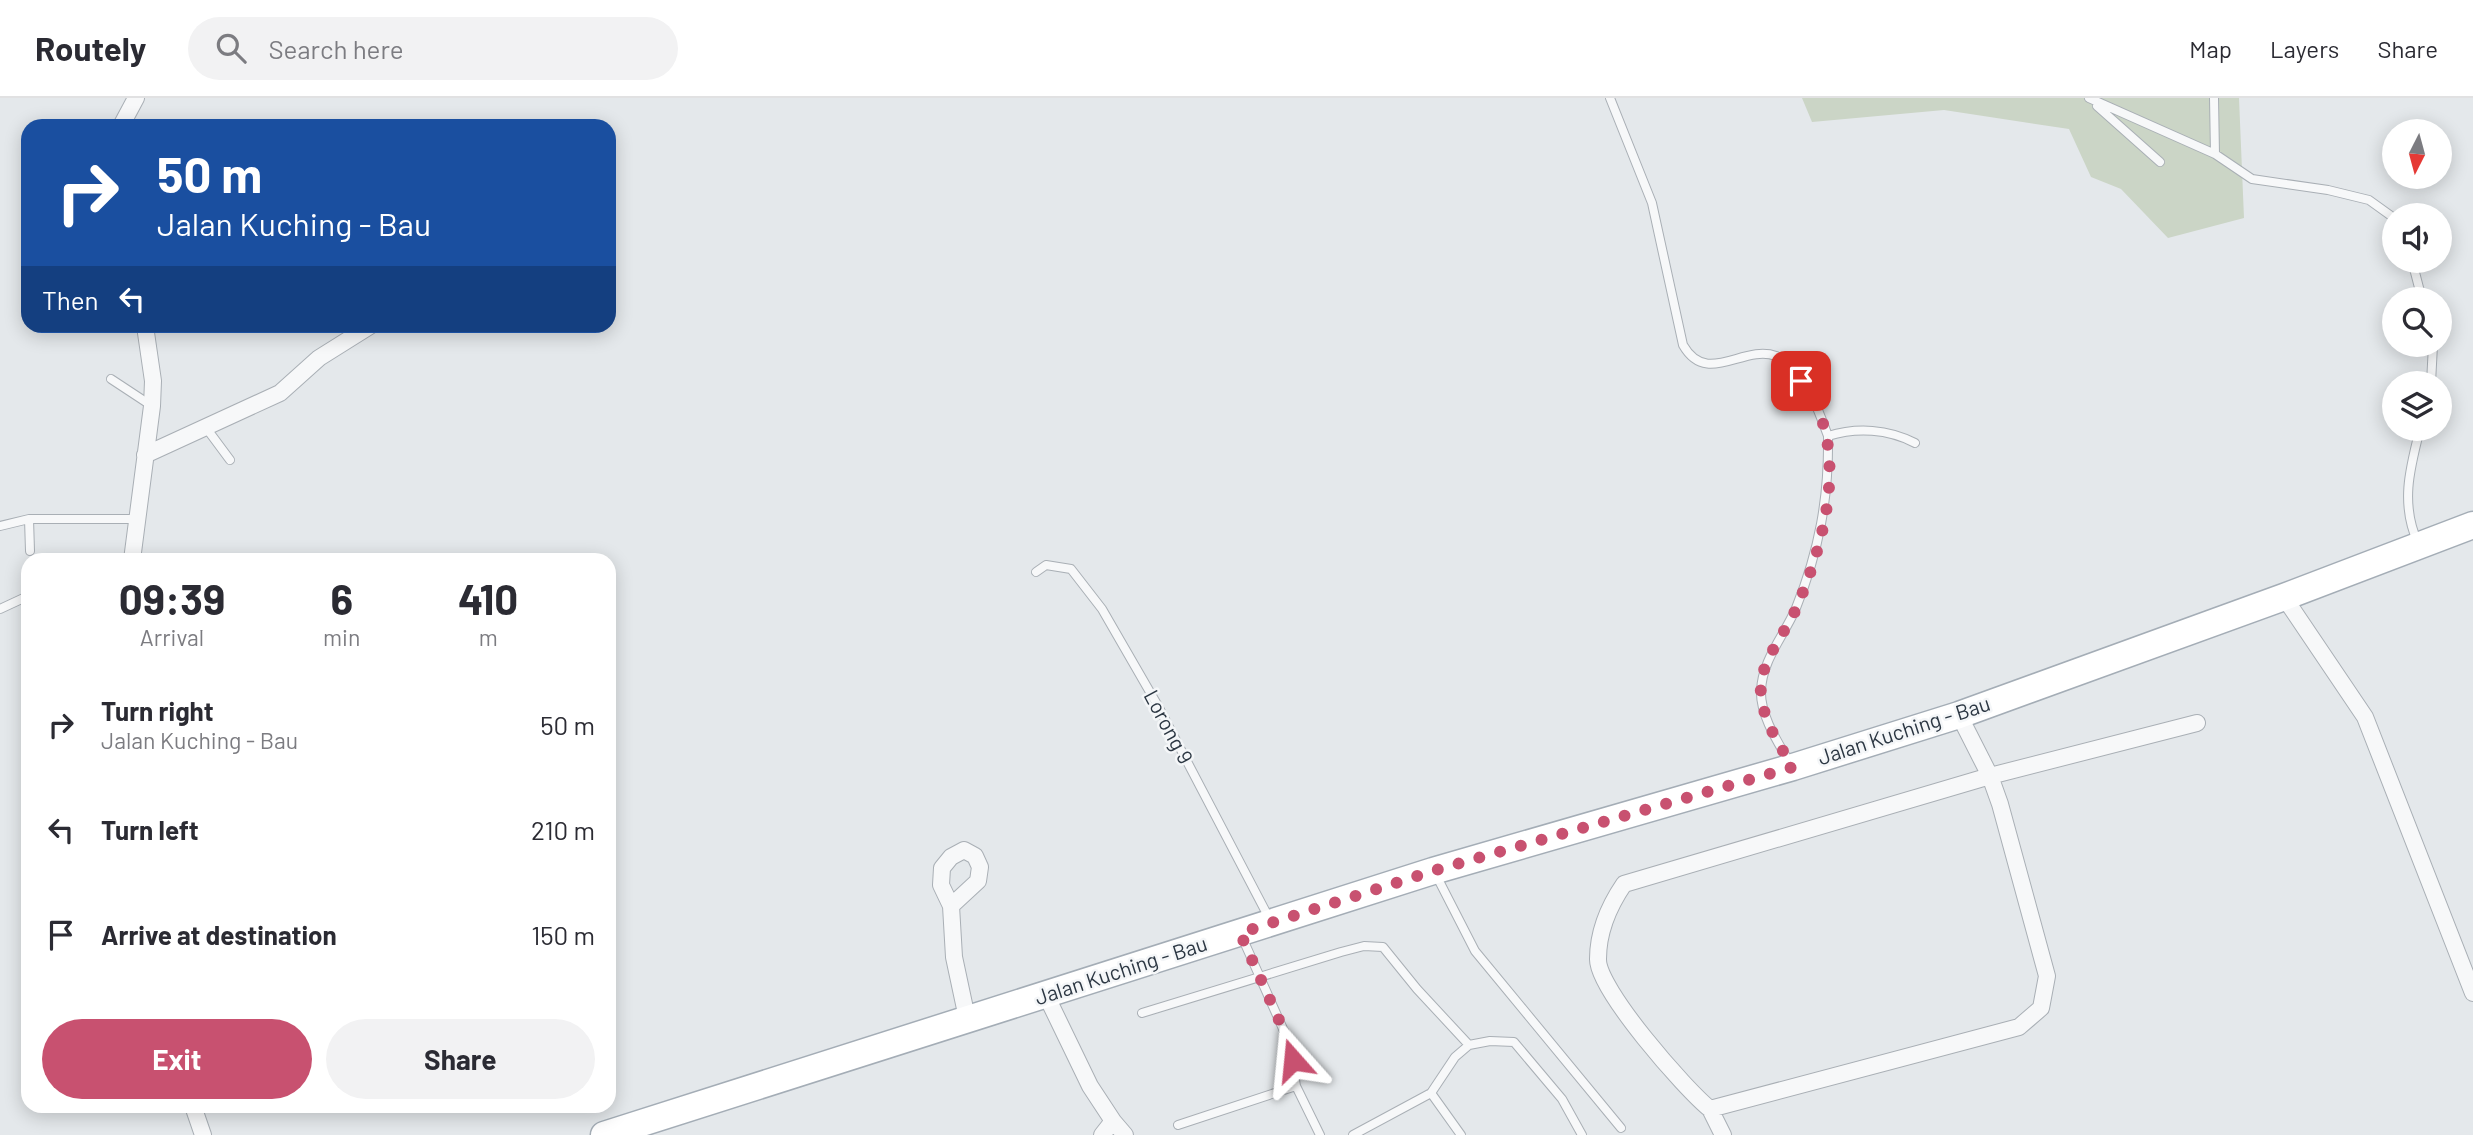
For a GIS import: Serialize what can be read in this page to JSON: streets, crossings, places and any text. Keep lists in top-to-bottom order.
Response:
{
  "streets": {
    "main road": ["Jalan Kuching - Bau"],
    "lane": ["Lorong 9"]
  },
  "crossings": [
    ["Lorong 9", "Jalan Kuching - Bau"]
  ],
  "north": "bottom",
  "page": {
    "header": "Routely",
    "search": "Search here",
    "nav": ["Map", "Layers", "Share"],
    "turn": ["50 m", "Jalan Kuching - Bau"],
    "then": "Then",
    "eta": [
      "09:39",
      "Arrival",
      "6",
      "min",
      "410",
      "m"
    ],
    "list": [
      {
        "name": "Turn right",
        "note": "Jalan Kuching - Bau",
        "value": "50 m"
      },
      {
        "name": "Turn left",
        "value": "210 m"
      },
      {
        "name": "Arrive at destination",
        "value": "150 m"
      }
    ],
    "buttons": ["Exit", "Share"]
  }
}
